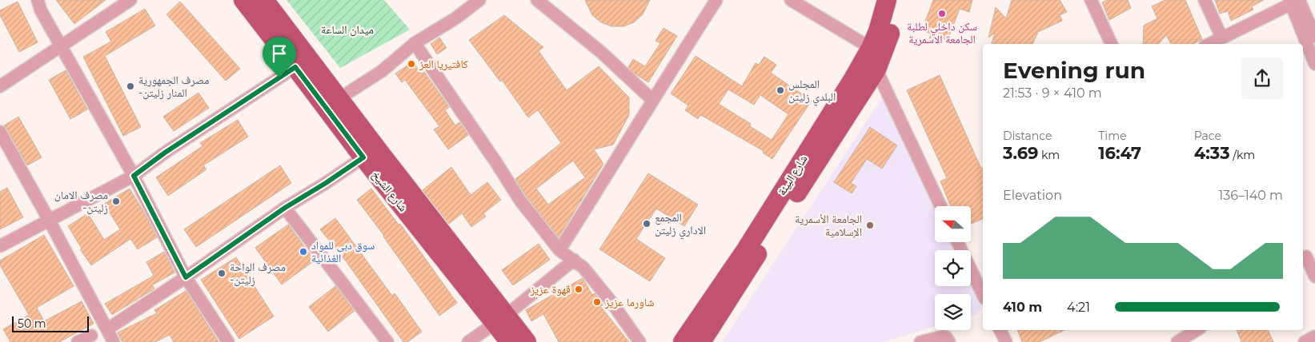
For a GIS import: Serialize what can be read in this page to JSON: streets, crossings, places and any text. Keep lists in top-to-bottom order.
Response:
{
  "streets": {
    "main road": ["شارع البيئة", "شارع الشيخ"]
  },
  "parks": ["ميدان الساعة"],
  "places": [
    "سكن داخلي لطلبة الجامعة اﻻسمرية",
    "كافتيريا العز",
    "مصرف الجمهورية -المنار زليتن",
    "المجلس البلدي زليتن",
    "مصرف الامان -زليتن",
    "المجمع الاداري زليتن",
    "الجامعة الأسمرية الإسلامية",
    "سوق دبي للمواد الغذائية",
    "مصرف الواحة -زليتن",
    "قهوة عزيز",
    "شاورما عزيز"
  ],
  "scale_bar": "50 m",
  "north": "left",
  "page": {
    "heading": ["Evening run", "21:53 · 9 × 410 m"],
    "stats": [
      ["Distance", "3.69 km"],
      ["Time", "16:47"],
      ["Pace", "4:33 /km"]
    ],
    "chart": ["Elevation", "136–140 m"],
    "list": [
      {
        "name": "410 m",
        "note": "4:21"
      }
    ],
    "scale": "50 m"
  }
}
